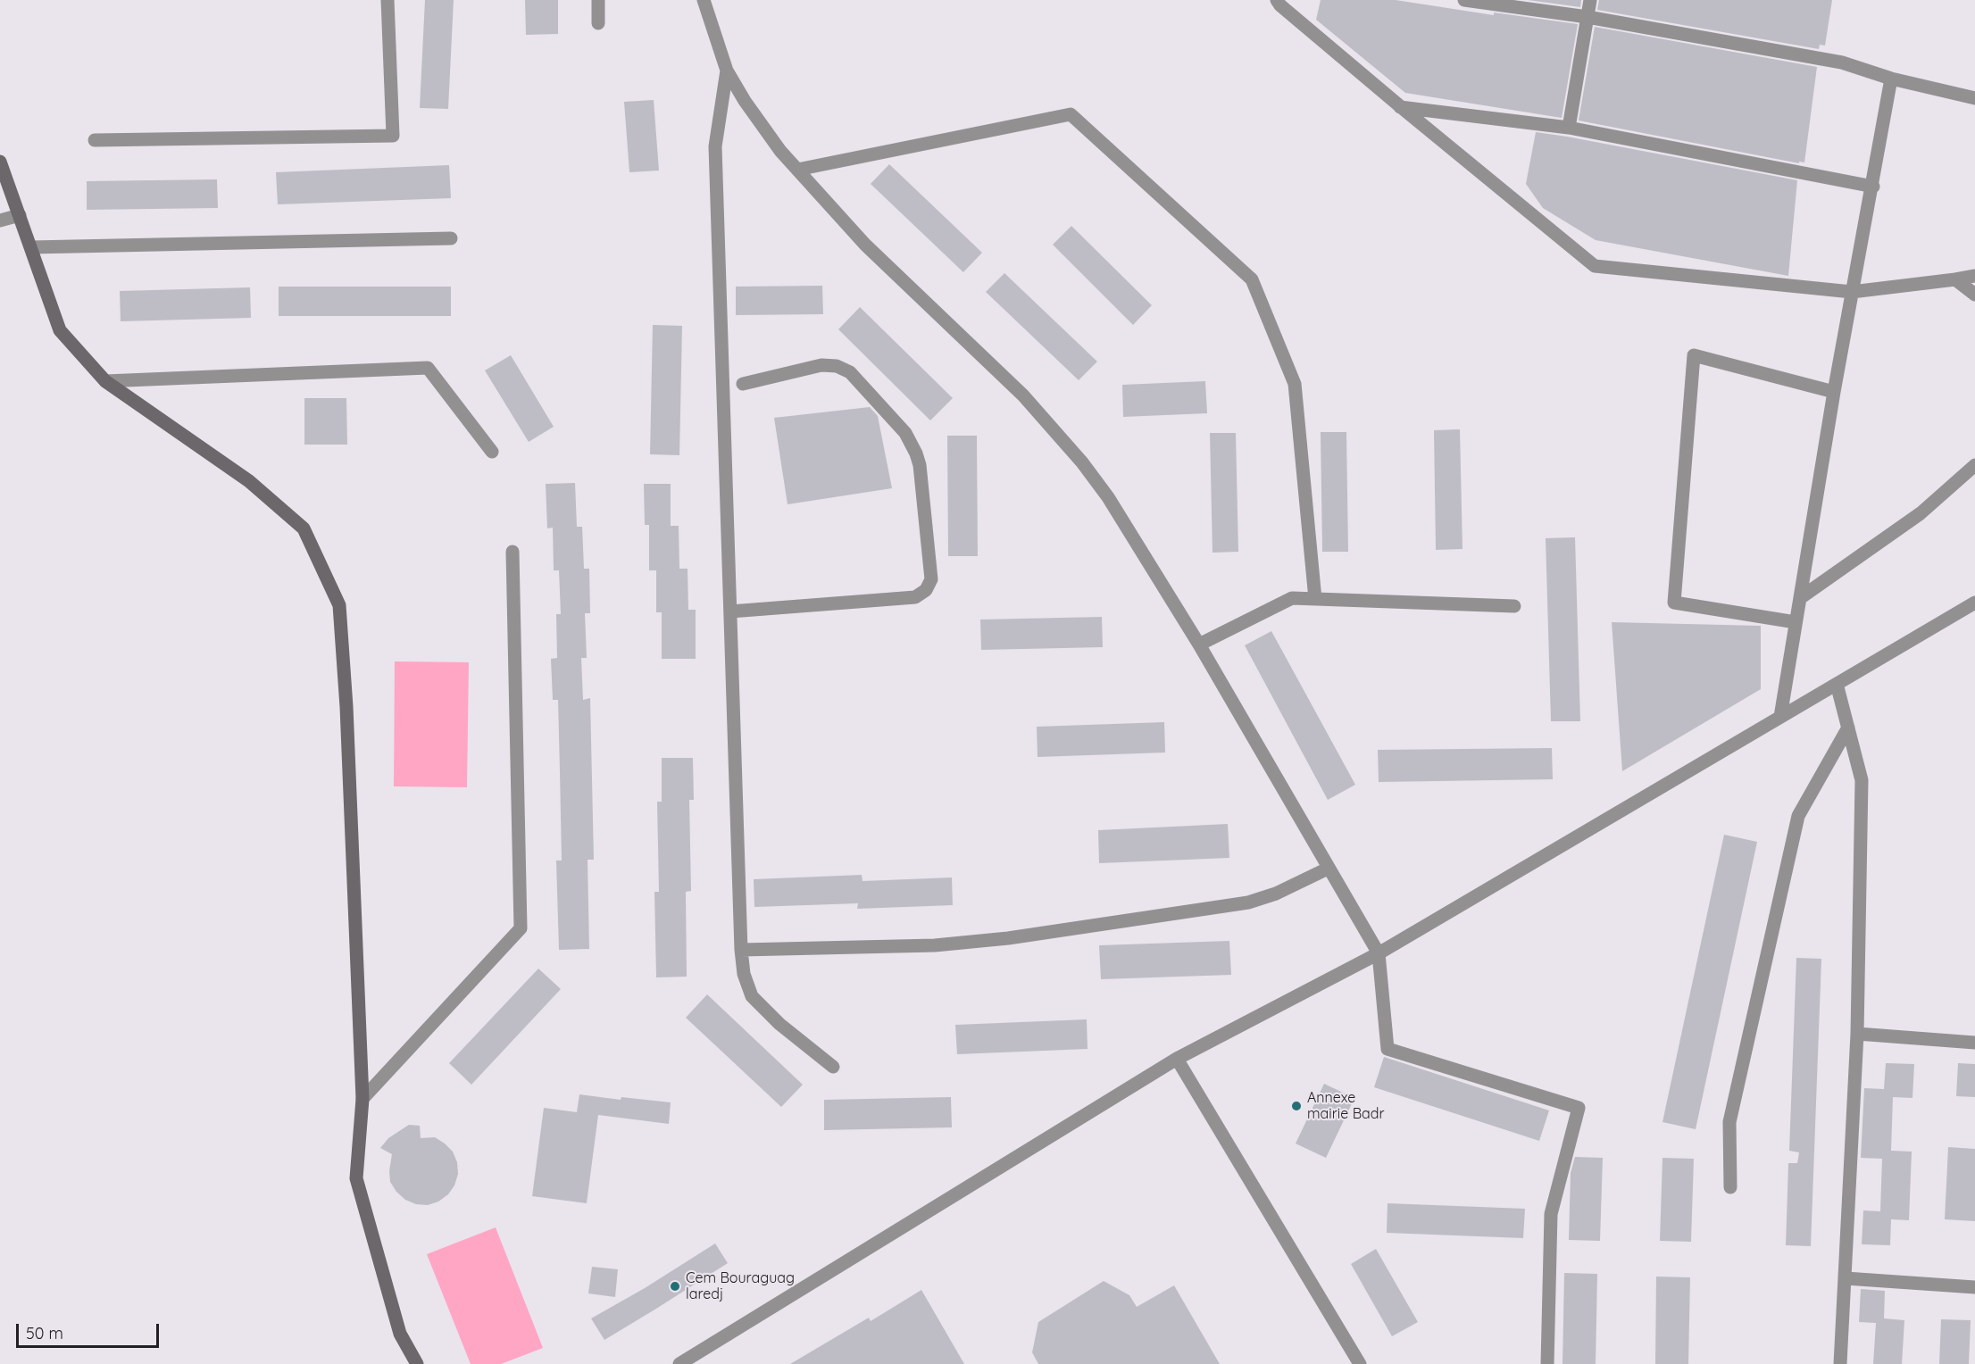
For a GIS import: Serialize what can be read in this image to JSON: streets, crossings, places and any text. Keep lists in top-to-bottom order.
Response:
{
  "places": ["Annexe mairie Badr", "Cem Bouraguag laredj"],
  "scale_bar": "50 m"
}
